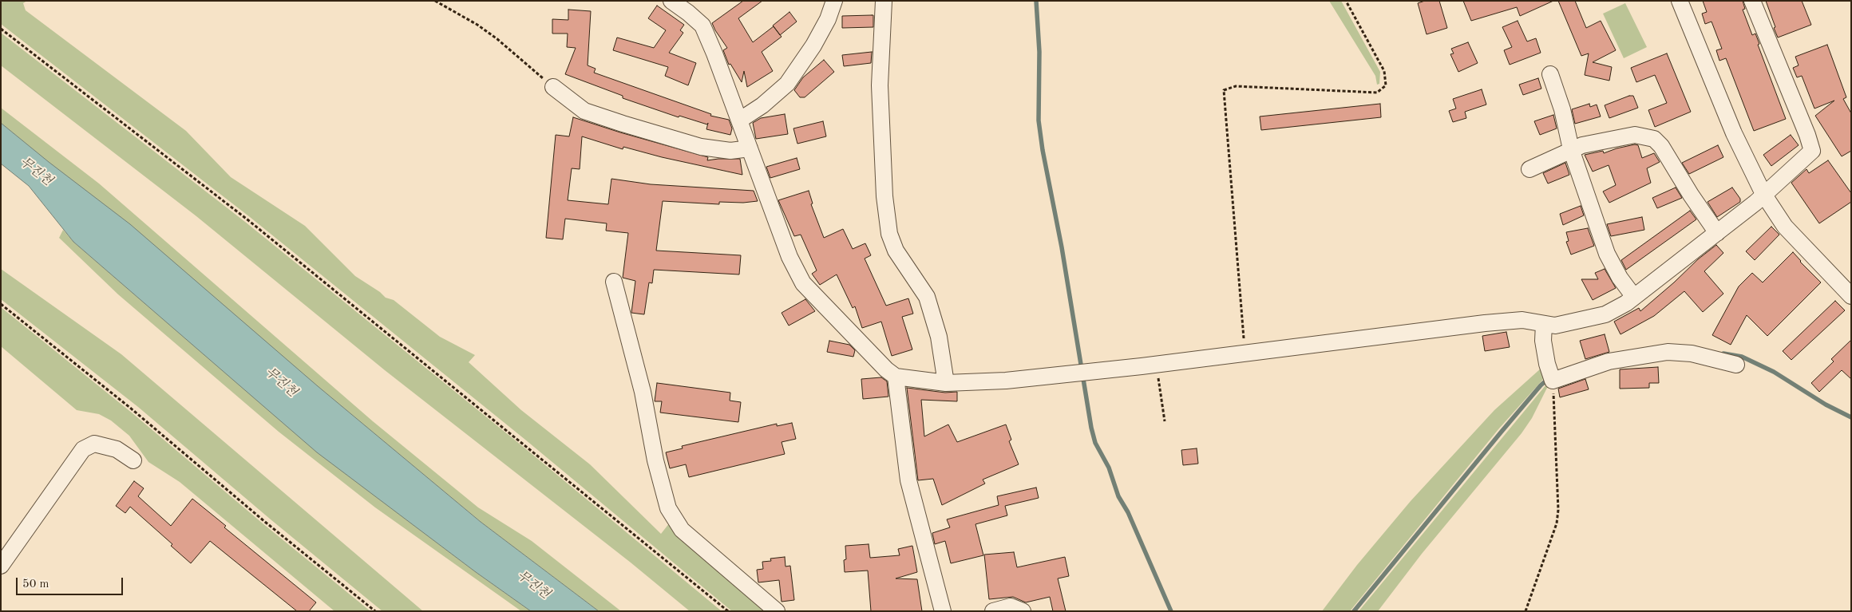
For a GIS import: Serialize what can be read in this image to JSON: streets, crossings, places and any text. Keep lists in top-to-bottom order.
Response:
{
  "water": ["무진천"],
  "scale_bar": "50 m"
}
